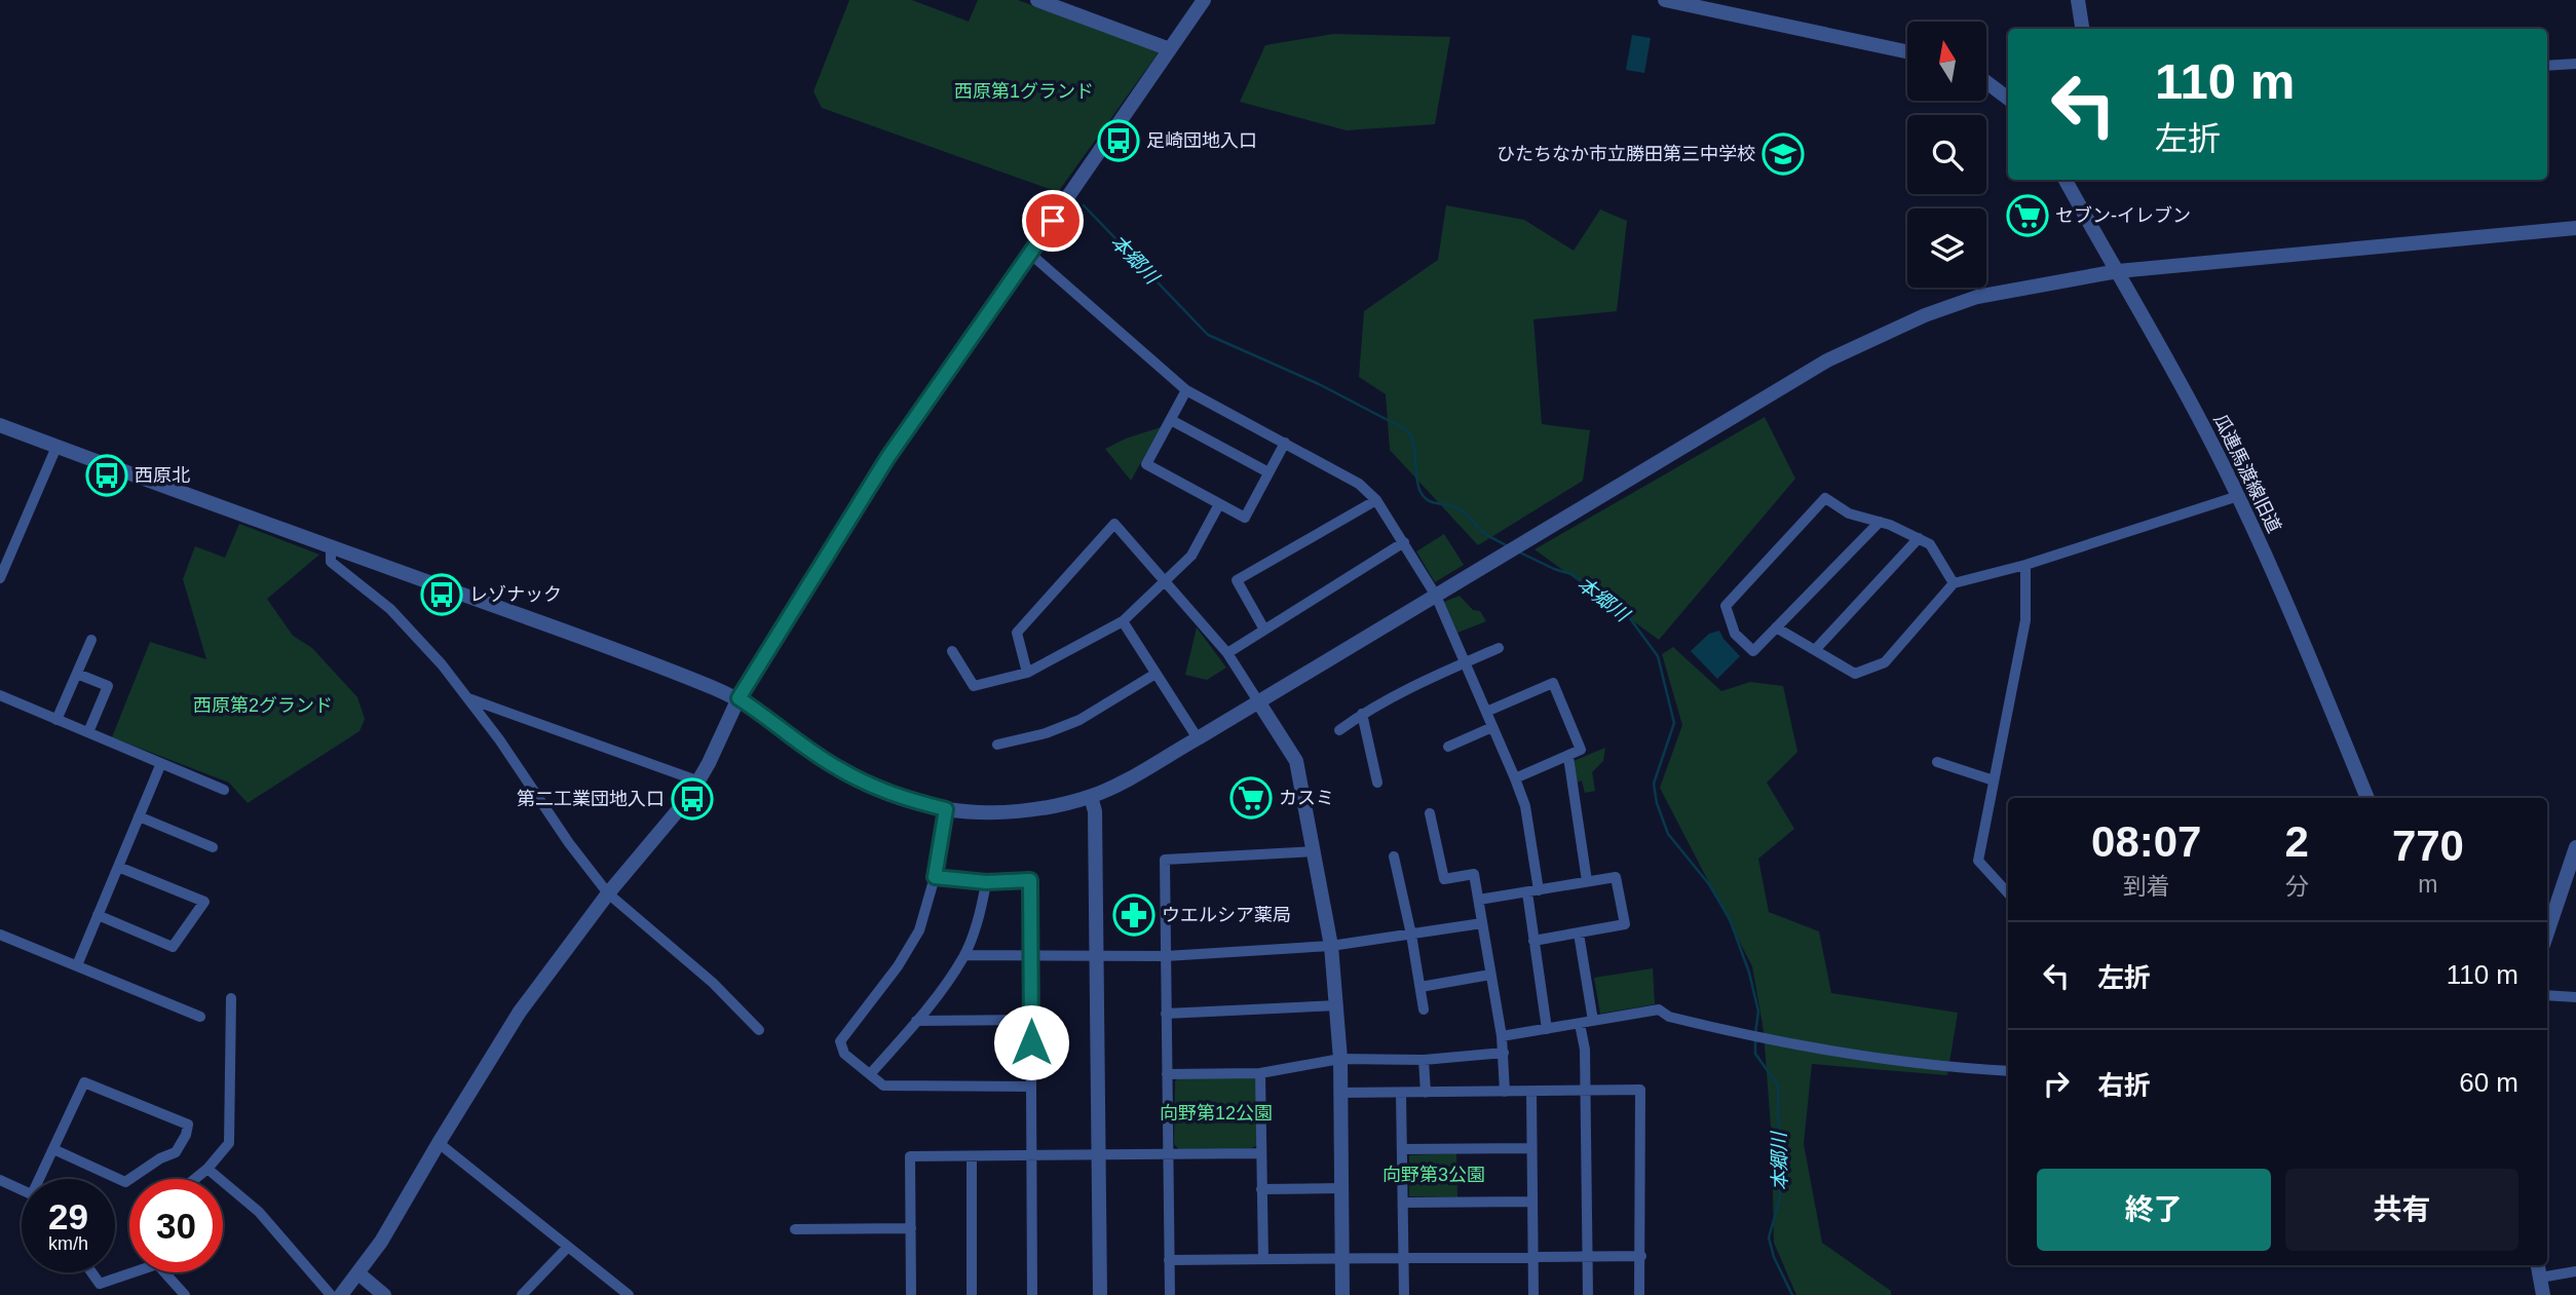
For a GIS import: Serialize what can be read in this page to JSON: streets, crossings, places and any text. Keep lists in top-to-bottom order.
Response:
{
  "streets": {
    "street": ["瓜連馬渡線旧道"]
  },
  "water": ["本郷川"],
  "parks": [
    "西原第1グランド",
    "西原第2グランド",
    "向野第12公園",
    "向野第3公園"
  ],
  "places": {
    "bus stop": [
      "足崎団地入口",
      "西原北",
      "レゾナック",
      "第二工業団地入口"
    ],
    "school or university": ["ひたちなか市立勝田第三中学校"],
    "supermarket": ["セブン-イレブン", "カスミ"],
    "pharmacy": ["ウエルシア薬局"]
  },
  "north": "top",
  "page": {
    "turn": ["110 m", "左折"],
    "eta": [
      "08:07",
      "到着",
      "2",
      "分",
      "770",
      "m"
    ],
    "list": [
      {
        "name": "左折",
        "value": "110 m"
      },
      {
        "name": "右折",
        "value": "60 m"
      }
    ],
    "buttons": ["終了", "共有"],
    "speed": "29 km/h",
    "limit": "30"
  }
}
